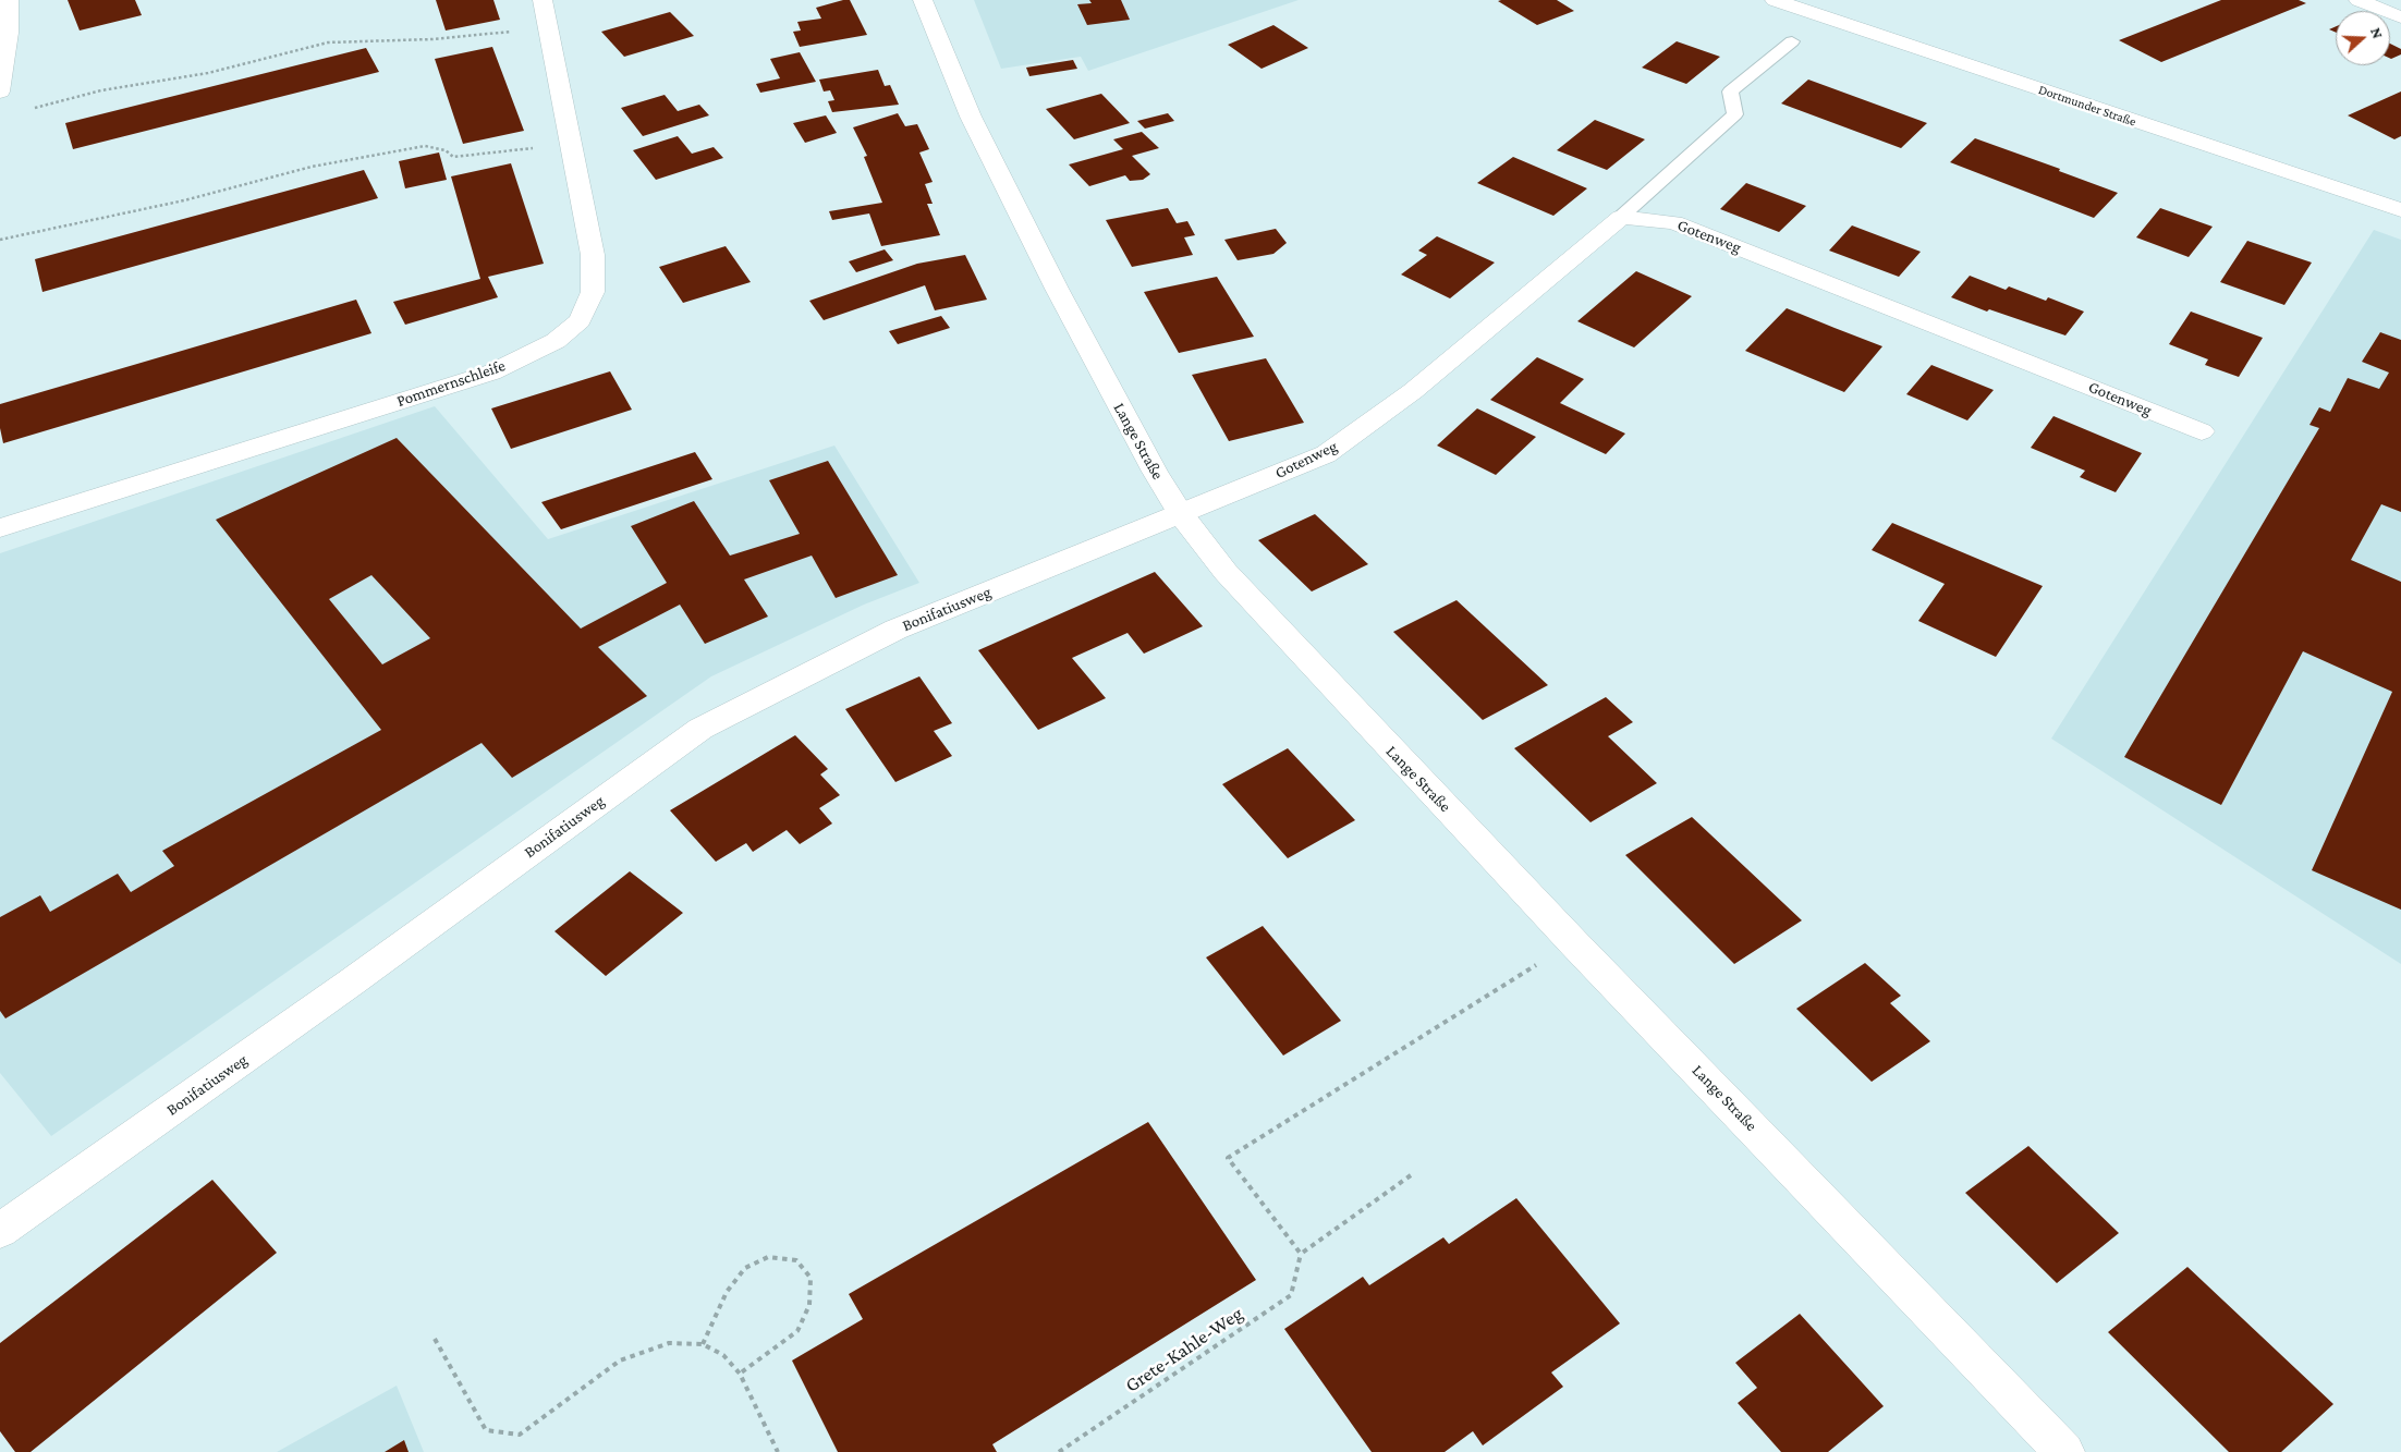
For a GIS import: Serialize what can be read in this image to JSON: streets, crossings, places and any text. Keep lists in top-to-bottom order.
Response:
{
  "streets": {
    "street": [
      "Dortmunder Straße",
      "Gotenweg",
      "Pommernschleife",
      "Lange Straße",
      "Bonifatiusweg"
    ],
    "path": ["Grete-Kahle-Weg"]
  },
  "crossings": [
    ["Gotenweg", "Lange Straße"],
    ["Gotenweg", "Bonifatiusweg"],
    ["Lange Straße", "Bonifatiusweg"]
  ],
  "north": "right"
}
